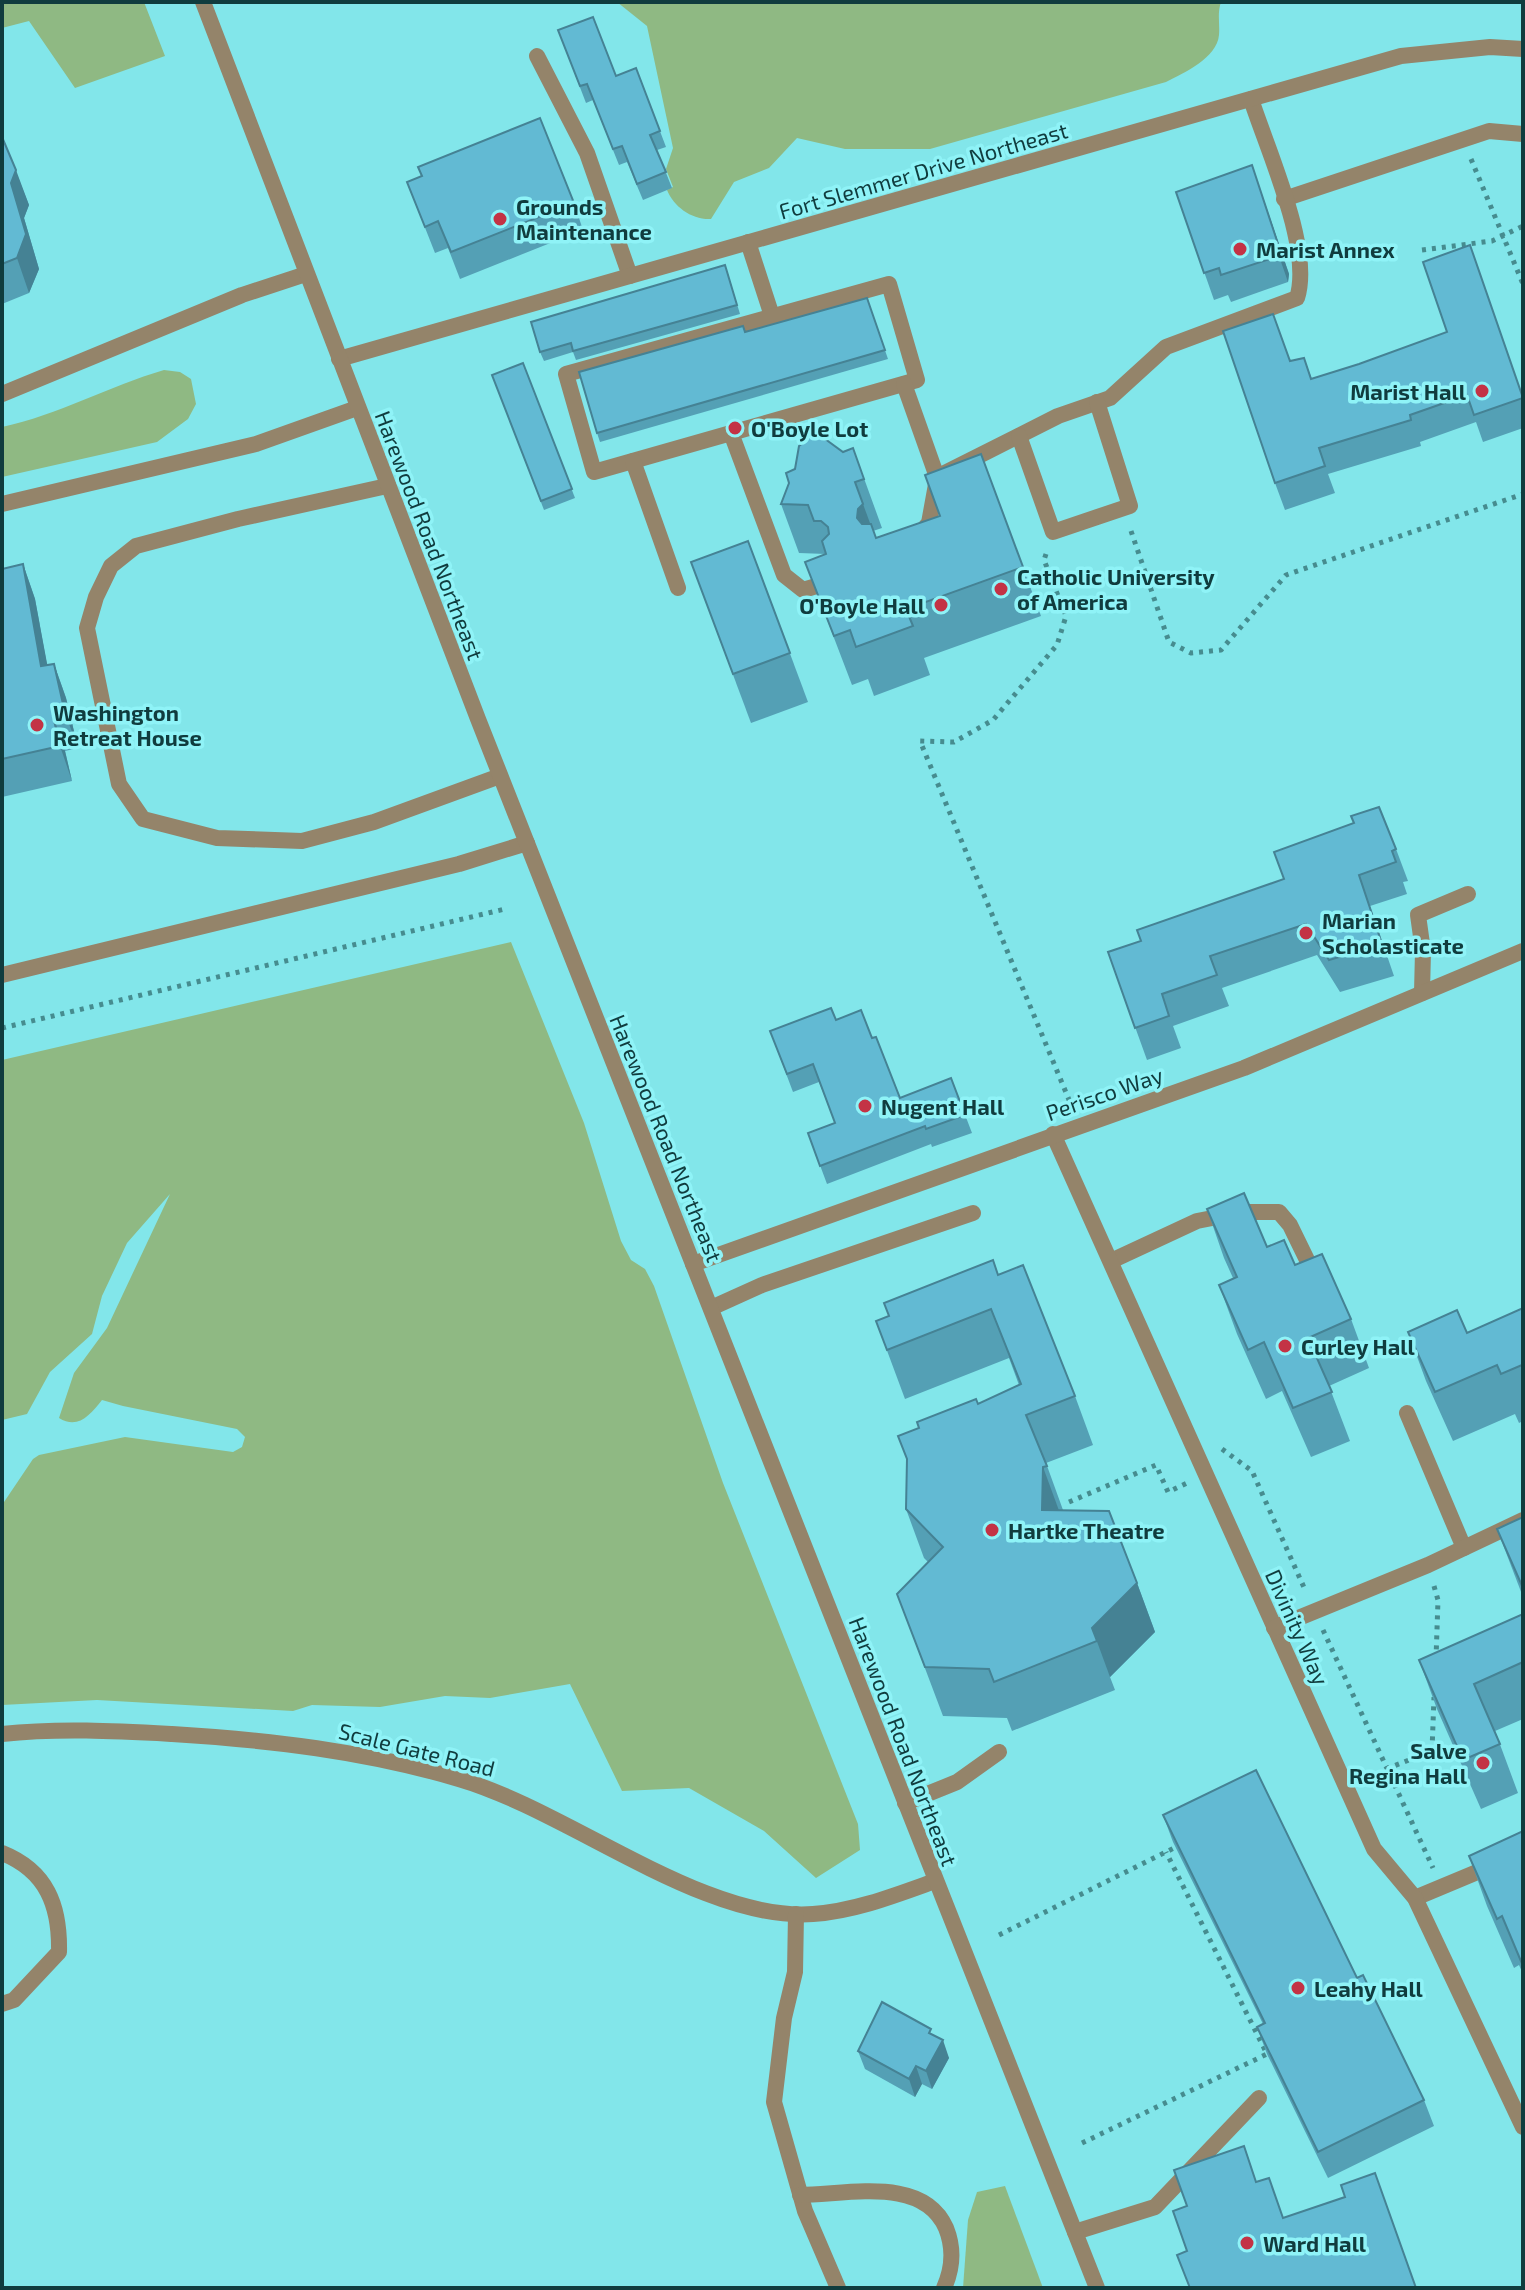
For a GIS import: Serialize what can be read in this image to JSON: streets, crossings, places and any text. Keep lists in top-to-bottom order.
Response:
{
  "streets": {
    "street": [
      "Fort Slemmer Drive Northeast",
      "Harewood Road Northeast",
      "Perisco Way",
      "Divinity Way",
      "Scale Gate Road"
    ]
  },
  "crossings": [
    ["Fort Slemmer Drive Northeast", "Harewood Road Northeast"],
    ["Harewood Road Northeast", "Perisco Way"],
    ["Harewood Road Northeast", "Scale Gate Road"],
    ["Perisco Way", "Divinity Way"]
  ],
  "places": [
    "Grounds Maintenance",
    "Marist Annex",
    "Marist Hall",
    "O'Boyle Lot",
    "Catholic University of America",
    "O'Boyle Hall",
    "Washington Retreat House",
    "Marian Scholasticate",
    "Nugent Hall",
    "Curley Hall",
    "Hartke Theatre",
    "Salve Regina Hall",
    "Leahy Hall",
    "Ward Hall"
  ]
}
